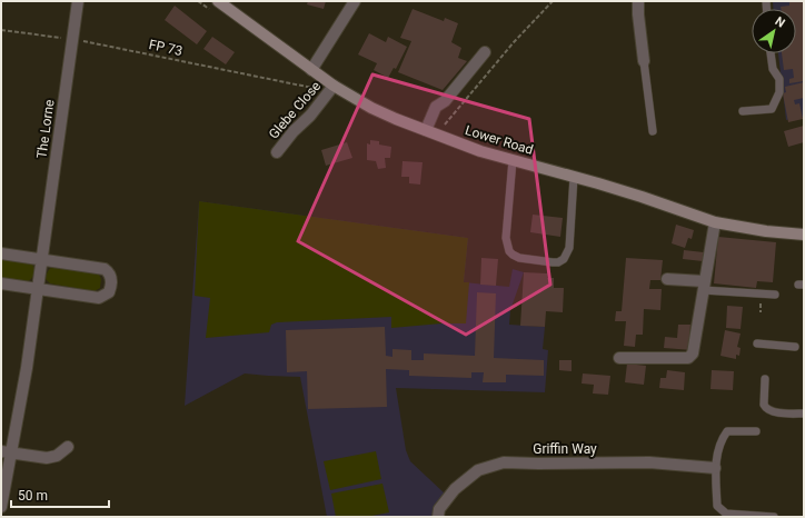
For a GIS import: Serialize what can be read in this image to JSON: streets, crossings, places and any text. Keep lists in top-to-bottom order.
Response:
{
  "streets": {
    "street": [
      "Glebe Close",
      "The Lorne",
      "Lower Road",
      "Griffin Way"
    ],
    "path": ["FP 73"]
  },
  "crossings": [
    ["FP 73", "The Lorne"],
    ["FP 73", "Lower Road"],
    ["Glebe Close", "Lower Road"]
  ],
  "scale_bar": "50 m",
  "north": "top right"
}
